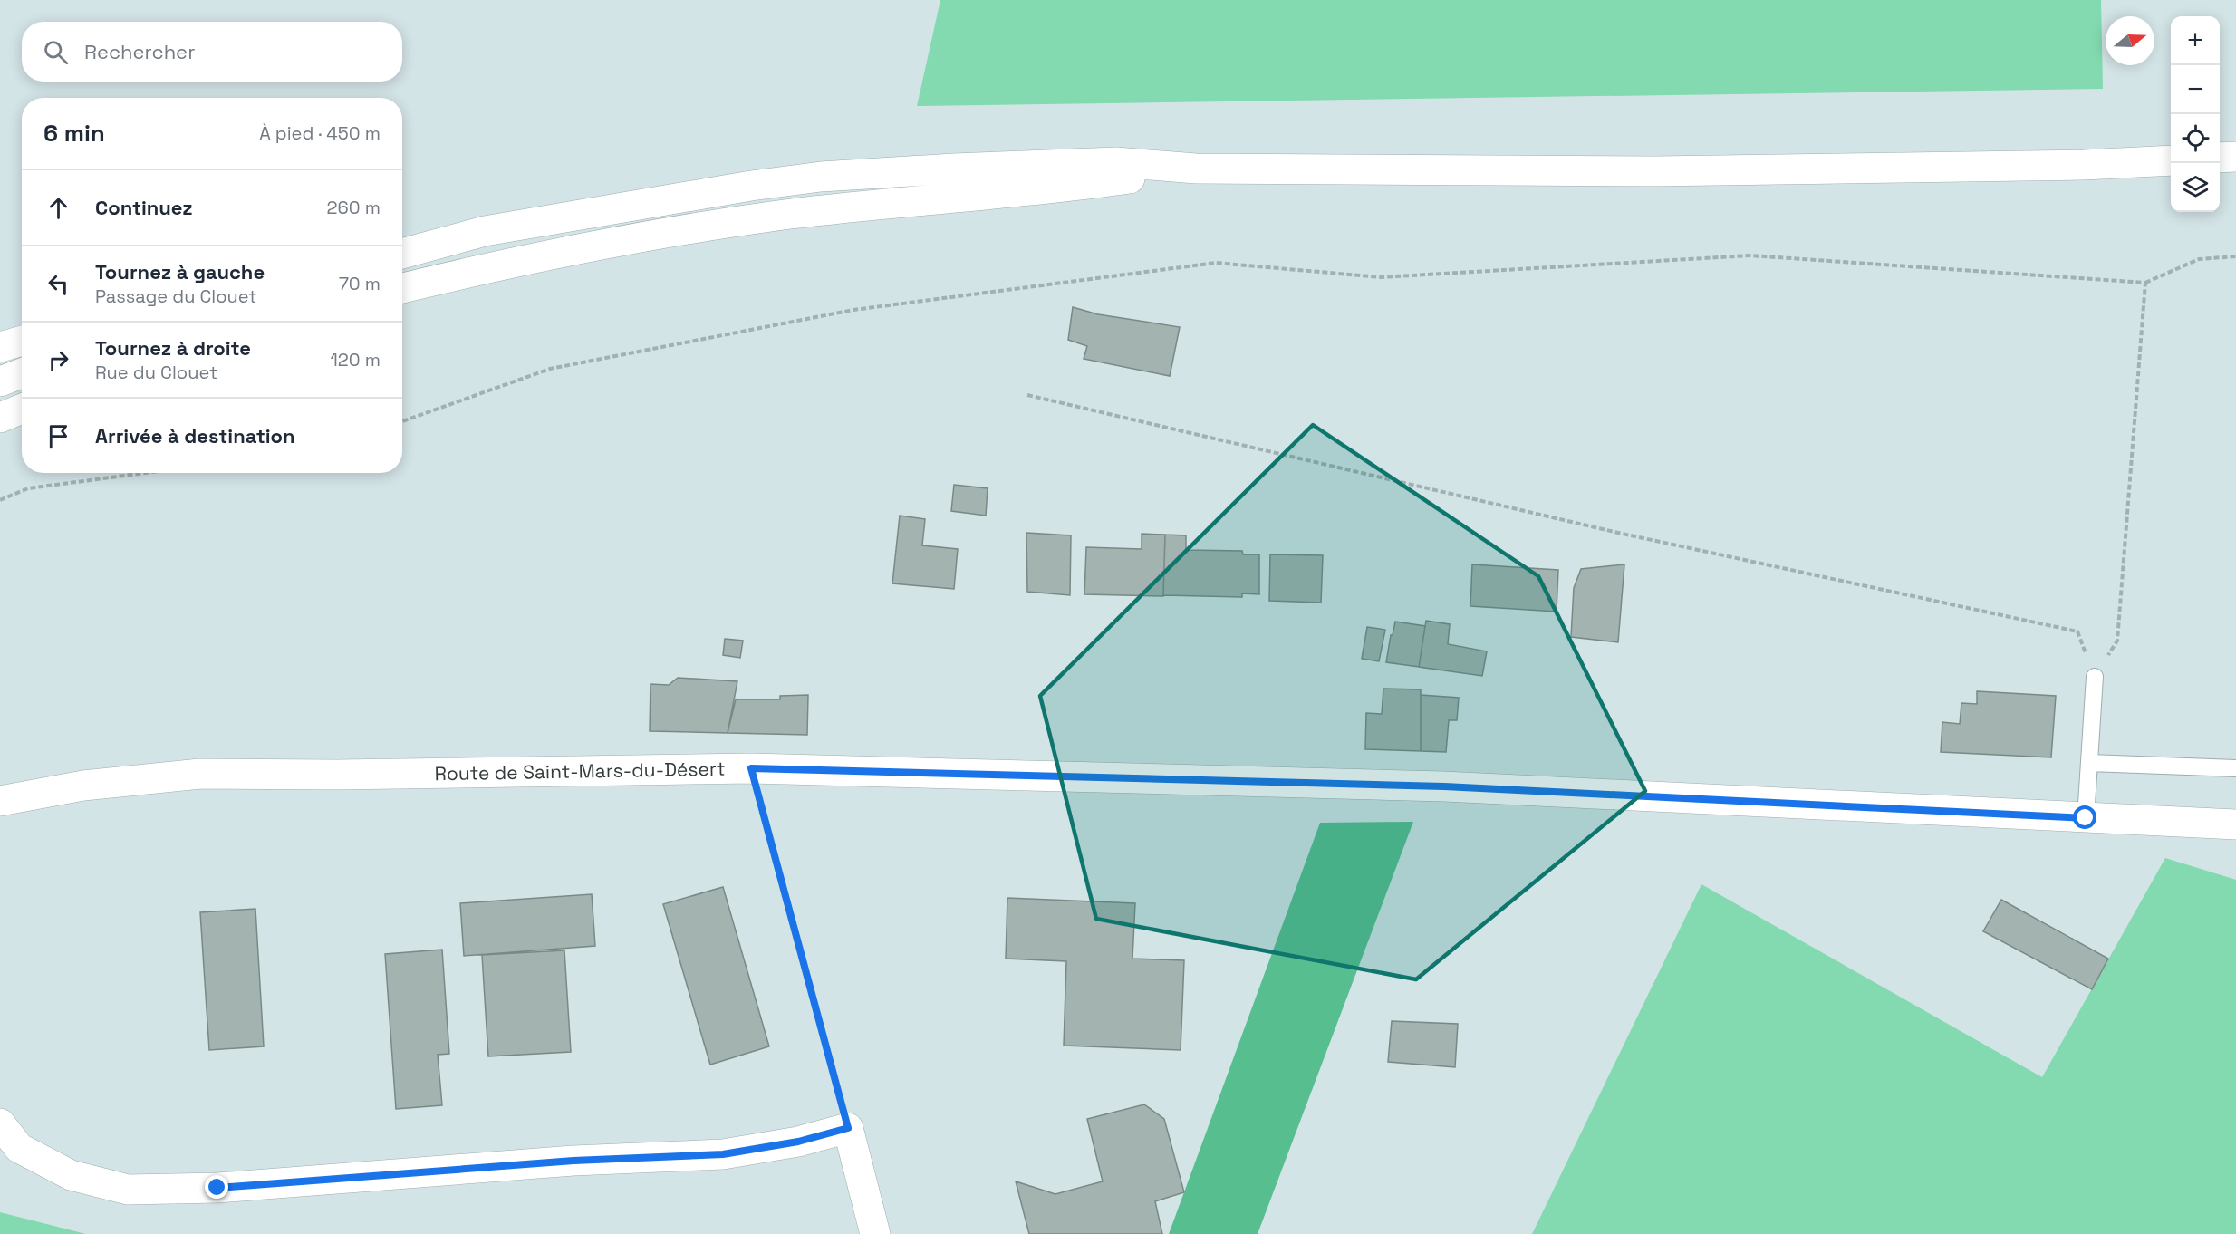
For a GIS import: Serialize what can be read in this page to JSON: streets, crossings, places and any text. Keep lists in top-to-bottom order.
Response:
{
  "streets": {
    "main road": ["Route de Saint-Mars-du-Désert"]
  },
  "north": "right",
  "page": {
    "map_buttons": ["+", "−"],
    "search": "Rechercher",
    "heading": ["6 min", "À pied · 450 m"],
    "list": [
      ["Continuez", "260 m"],
      ["Tournez à gauche", "Passage du Clouet", "70 m"],
      ["Tournez à droite", "Rue du Clouet", "120 m"],
      "Arrivée à destination"
    ]
  }
}
